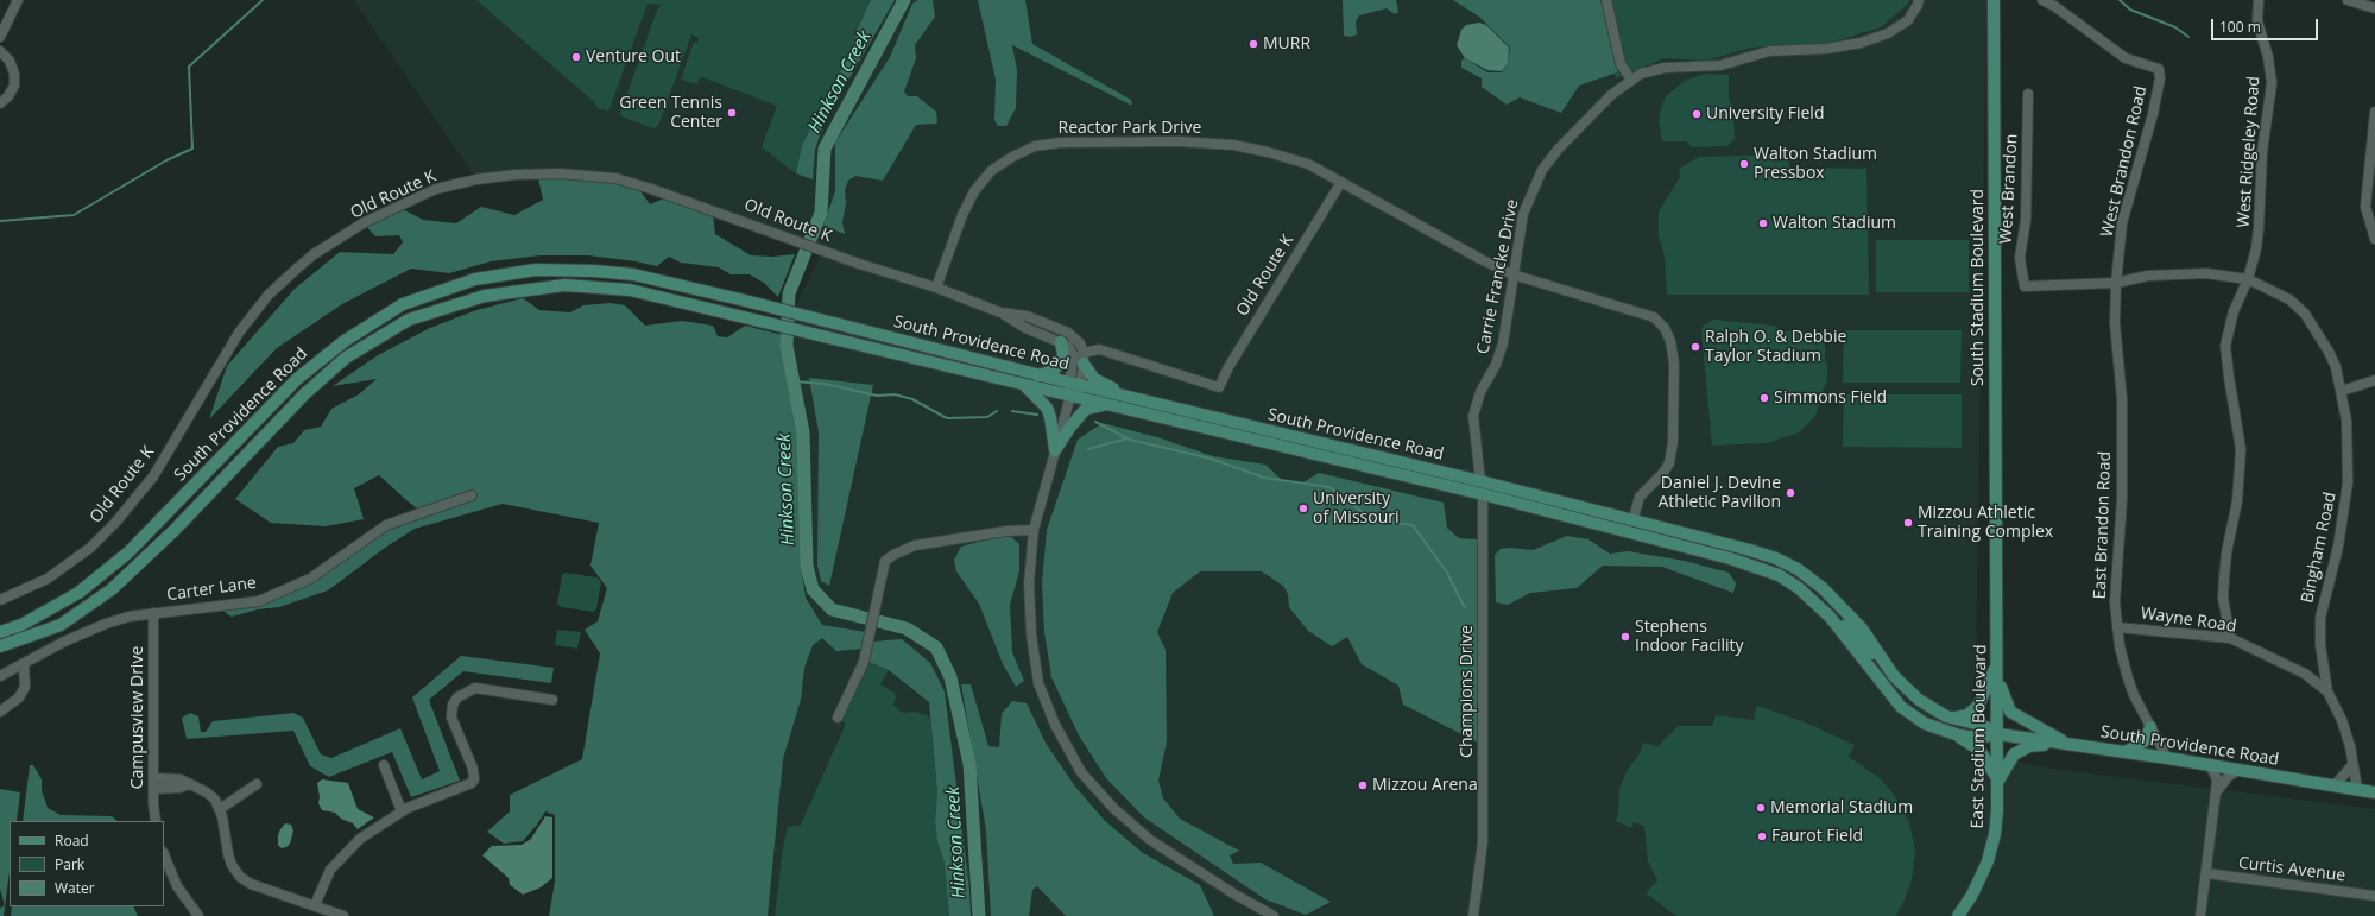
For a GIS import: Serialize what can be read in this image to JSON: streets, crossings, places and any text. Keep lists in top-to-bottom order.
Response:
{
  "streets": {
    "main road": ["South Stadium Boulevard", "South Providence Road", "East Stadium Boulevard"],
    "street": [
      "Reactor Park Drive",
      "West Ridgeley Road",
      "West Brandon Road",
      "West Brandon",
      "Old Route K",
      "Carrie Francke Drive",
      "East Brandon Road",
      "Bingham Road",
      "Carter Lane",
      "Wayne Road",
      "Champions Drive",
      "Campusview Drive",
      "Curtis Avenue"
    ]
  },
  "crossings": [
    ["Reactor Park Drive", "Old Route K"],
    ["Reactor Park Drive", "Carrie Francke Drive"],
    ["Reactor Park Drive", "South Providence Road"],
    ["West Ridgeley Road", "Bingham Road"],
    ["West Ridgeley Road", "Wayne Road"],
    ["West Brandon Road", "East Brandon Road"],
    ["West Brandon Road", "Bingham Road"],
    ["West Brandon", "Bingham Road"],
    ["Old Route K", "South Providence Road"],
    ["Carrie Francke Drive", "South Providence Road"],
    ["South Stadium Boulevard", "East Stadium Boulevard"],
    ["South Providence Road", "East Brandon Road"],
    ["South Providence Road", "Bingham Road"],
    ["South Providence Road", "Champions Drive"],
    ["South Providence Road", "East Stadium Boulevard"],
    ["East Brandon Road", "Bingham Road"],
    ["East Brandon Road", "Wayne Road"],
    ["Bingham Road", "Wayne Road"],
    ["Carter Lane", "Campusview Drive"]
  ],
  "water": ["Hinkson Creek"],
  "places": [
    "MURR",
    "Venture Out",
    "Green Tennis Center",
    "University Field",
    "Walton Stadium Pressbox",
    "Walton Stadium",
    "Ralph O. & Debbie Taylor Stadium",
    "Simmons Field",
    "Daniel J. Devine Athletic Pavilion",
    "University of Missouri",
    "Mizzou Athletic Training Complex",
    "Stephens Indoor Facility",
    "Mizzou Arena",
    "Memorial Stadium",
    "Faurot Field"
  ],
  "legend": ["Road", "Park", "Water"],
  "scale_bar": "100 m"
}
